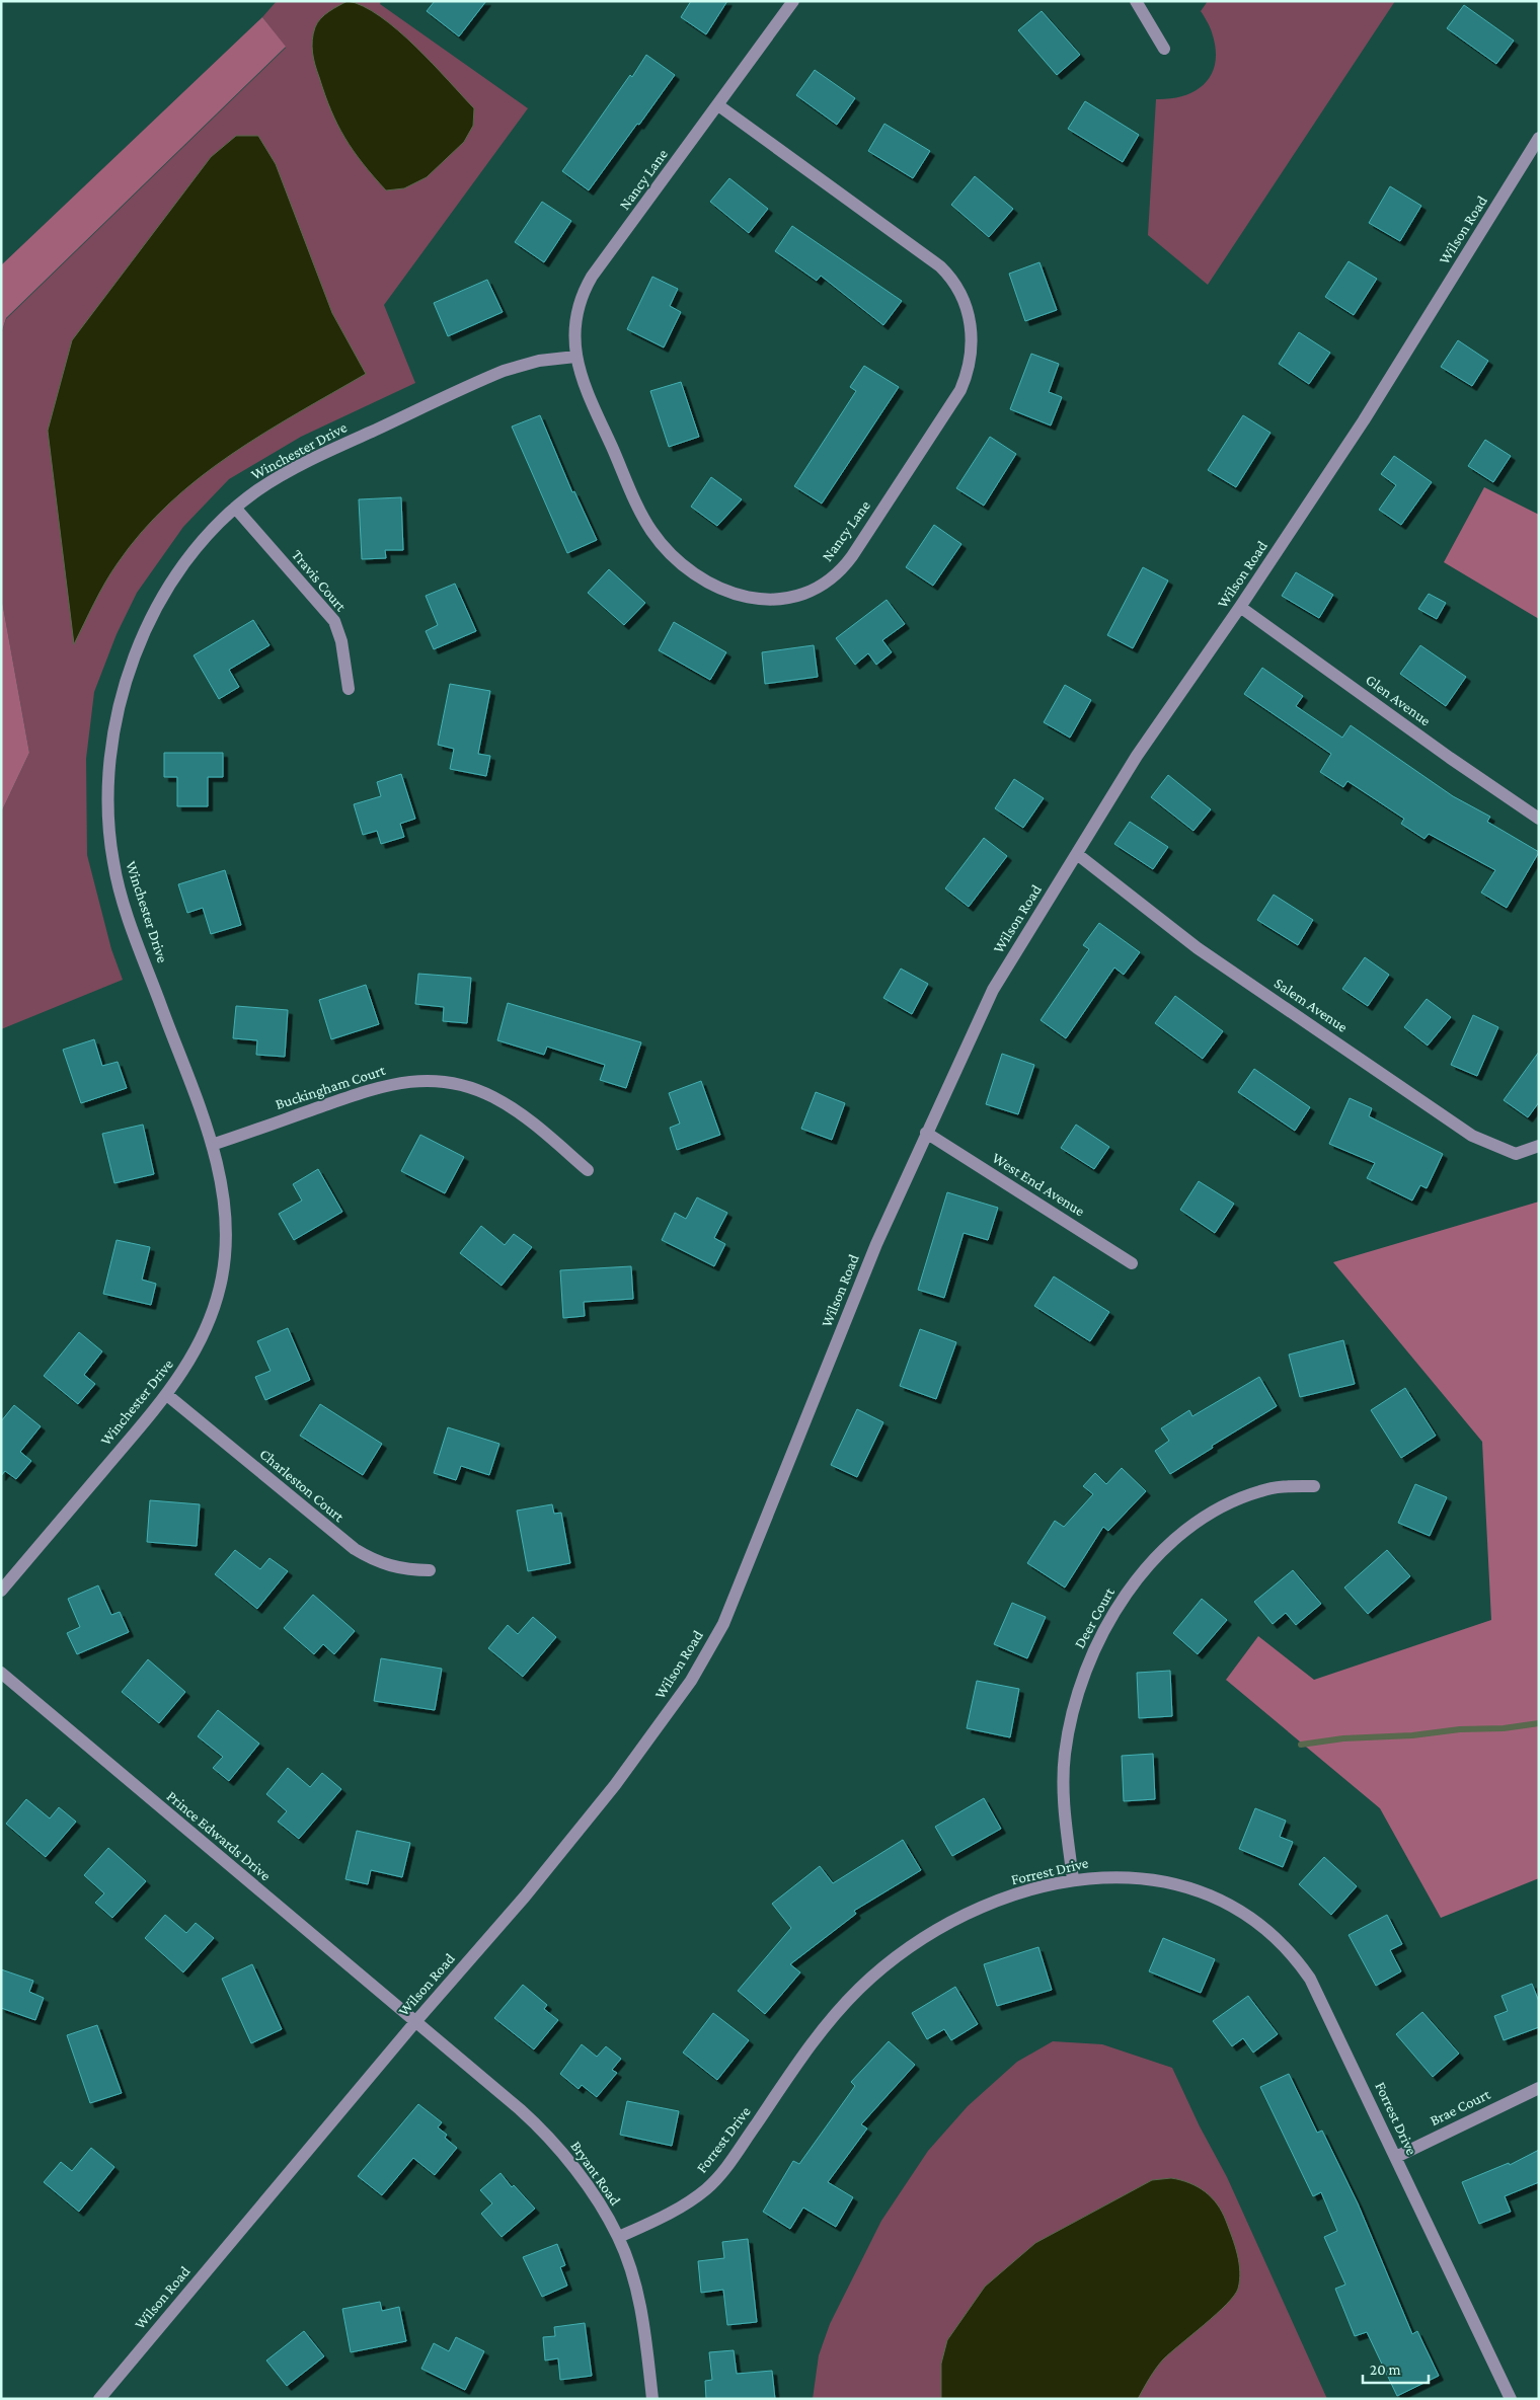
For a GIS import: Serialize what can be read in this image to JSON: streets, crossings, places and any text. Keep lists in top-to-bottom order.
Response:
{
  "streets": {
    "street": [
      "Nancy Lane",
      "Wilson Road",
      "Winchester Drive",
      "Travis Court",
      "Glen Avenue",
      "Salem Avenue",
      "Buckingham Court",
      "West End Avenue",
      "Charleston Court",
      "Deer Court",
      "Prince Edwards Drive",
      "Forrest Drive",
      "Brae Court",
      "Bryant Road"
    ]
  },
  "crossings": [
    ["Nancy Lane", "Winchester Drive"],
    ["Wilson Road", "Glen Avenue"],
    ["Wilson Road", "Salem Avenue"],
    ["Wilson Road", "West End Avenue"],
    ["Wilson Road", "Prince Edwards Drive"],
    ["Wilson Road", "Bryant Road"],
    ["Winchester Drive", "Travis Court"],
    ["Winchester Drive", "Buckingham Court"],
    ["Winchester Drive", "Charleston Court"],
    ["Deer Court", "Forrest Drive"],
    ["Prince Edwards Drive", "Bryant Road"],
    ["Forrest Drive", "Brae Court"],
    ["Forrest Drive", "Bryant Road"]
  ],
  "scale_bar": "20 m"
}
